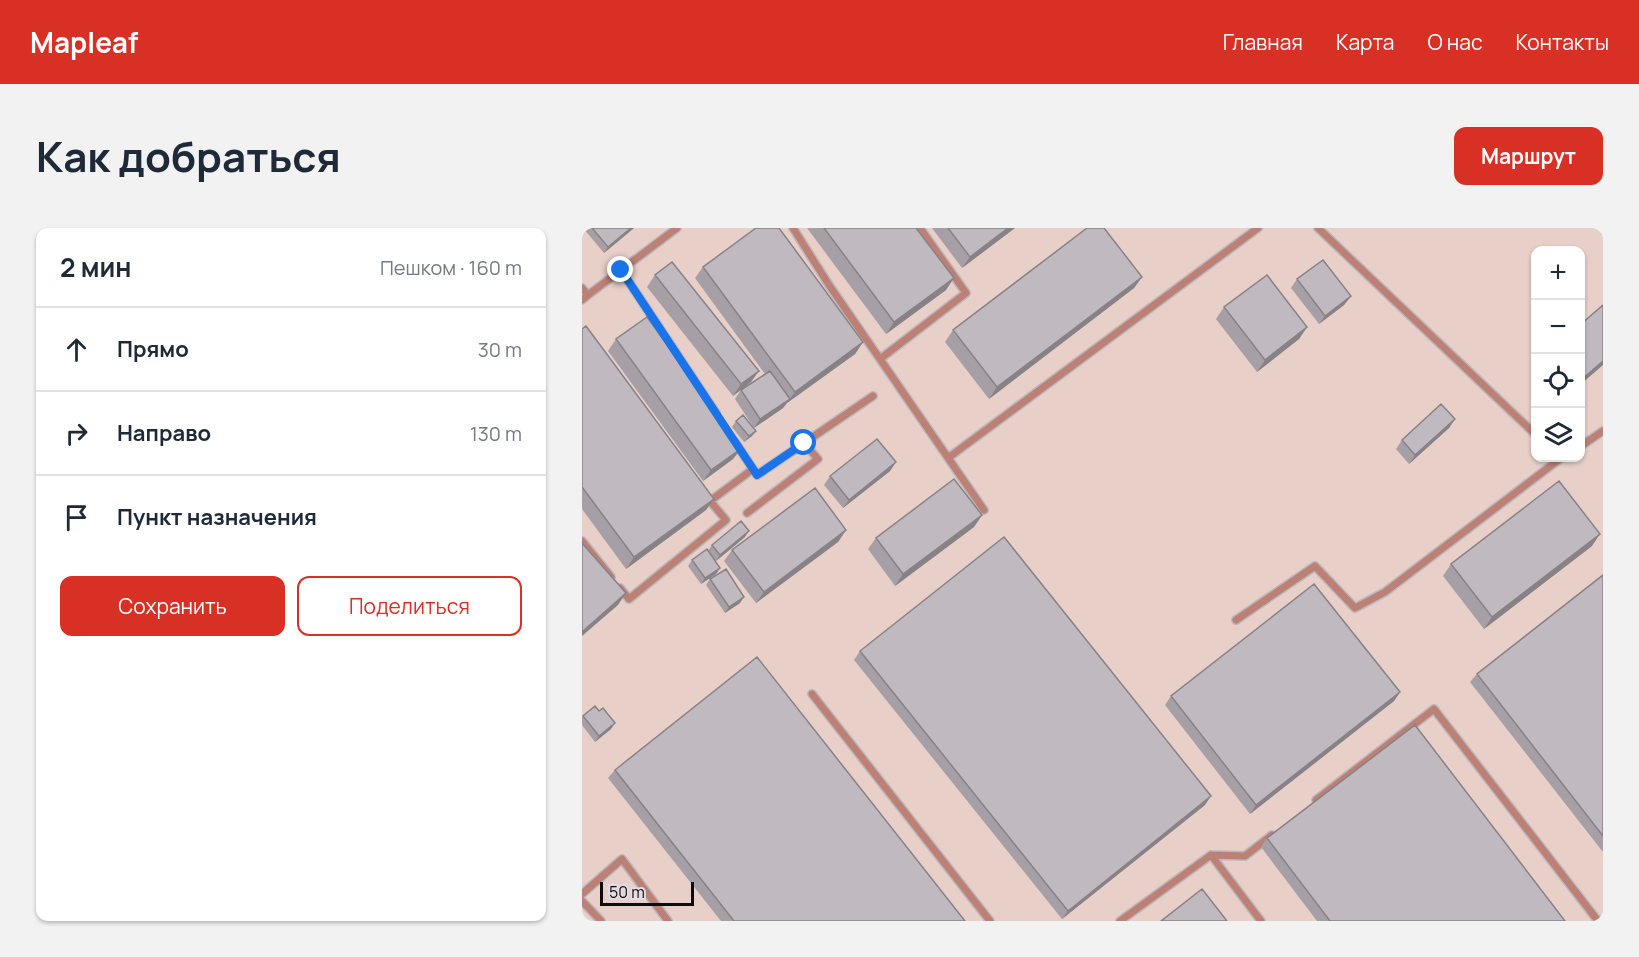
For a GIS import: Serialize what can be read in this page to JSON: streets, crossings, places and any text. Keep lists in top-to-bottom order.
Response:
{
  "scale_bar": "50 m",
  "page": {
    "header": "Mapleaf",
    "nav": [
      "Главная",
      "Карта",
      "О нас",
      "Контакты"
    ],
    "title": "Как добраться",
    "buttons": [
      "Маршрут",
      ["Сохранить", "Поделиться"]
    ],
    "heading": ["2 мин", "Пешком · 160 m"],
    "map_buttons": ["+", "−"],
    "list": [
      ["Прямо", "30 m"],
      ["Направо", "130 m"],
      "Пункт назначения"
    ],
    "scale": "50 m"
  }
}
